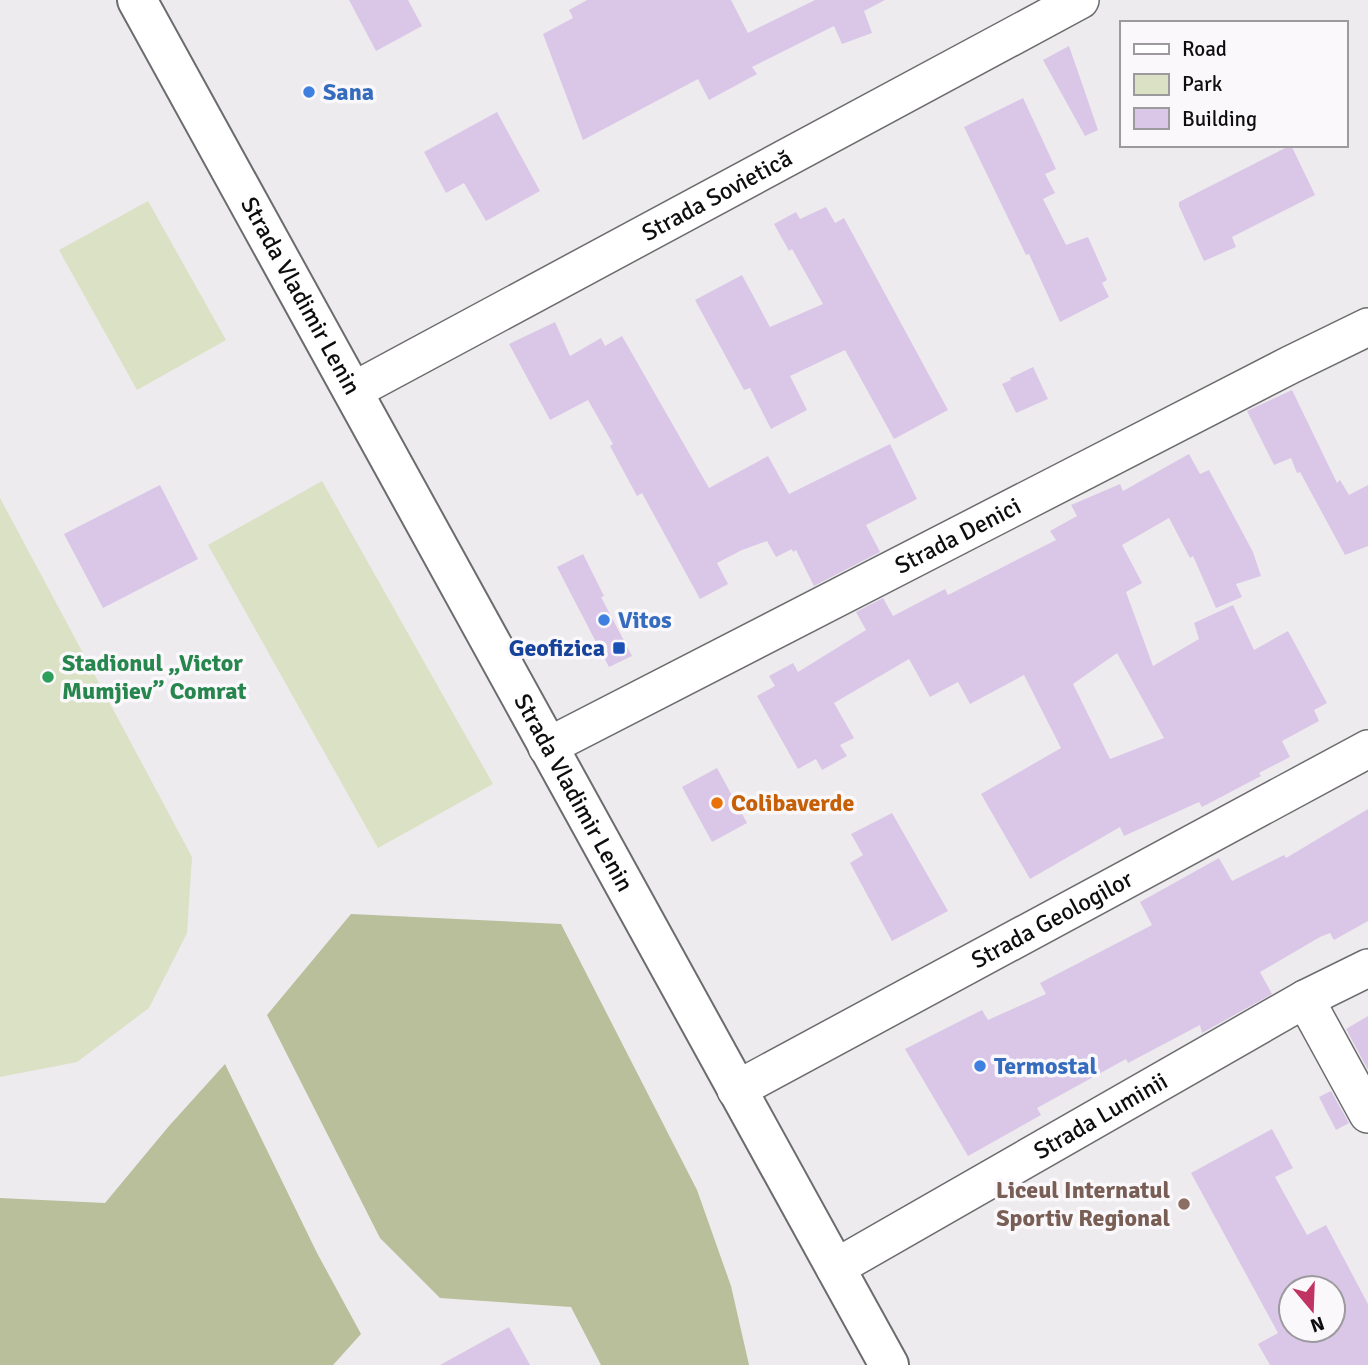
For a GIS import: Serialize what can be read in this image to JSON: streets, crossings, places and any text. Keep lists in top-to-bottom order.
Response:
{
  "streets": {
    "main road": ["Strada Vladimir Lenin"],
    "street": [
      "Strada Sovietică",
      "Strada Denici",
      "Strada Geologilor",
      "Strada Luminii"
    ]
  },
  "crossings": [
    ["Strada Sovietică", "Strada Vladimir Lenin"],
    ["Strada Vladimir Lenin", "Strada Denici"],
    ["Strada Vladimir Lenin", "Strada Geologilor"],
    ["Strada Vladimir Lenin", "Strada Luminii"]
  ],
  "places": {
    "other": [
      "Sana",
      "Vitos",
      "Stadionul „Victor Mumjiev” Comrat",
      "Colibaverde",
      "Termostal",
      "Liceul Internatul Sportiv Regional"
    ],
    "transit": ["Geofizica"]
  },
  "legend": ["Road", "Park", "Building"],
  "north": "bottom"
}
